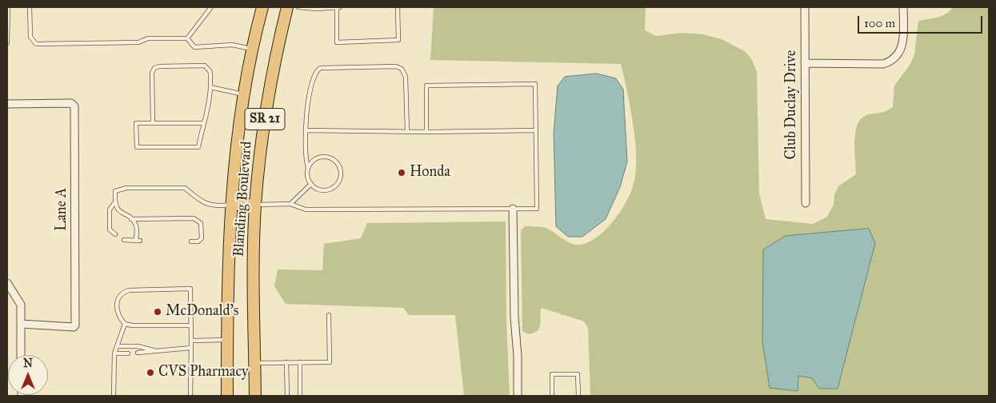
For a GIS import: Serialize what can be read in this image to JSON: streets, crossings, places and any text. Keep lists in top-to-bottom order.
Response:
{
  "streets": {
    "main road": ["SR 21", "Blanding Boulevard"],
    "street": ["Club Duclay Drive", "Lane A"]
  },
  "places": ["Honda", "McDonald's", "CVS Pharmacy"],
  "scale_bar": "100 m",
  "north": "top"
}
